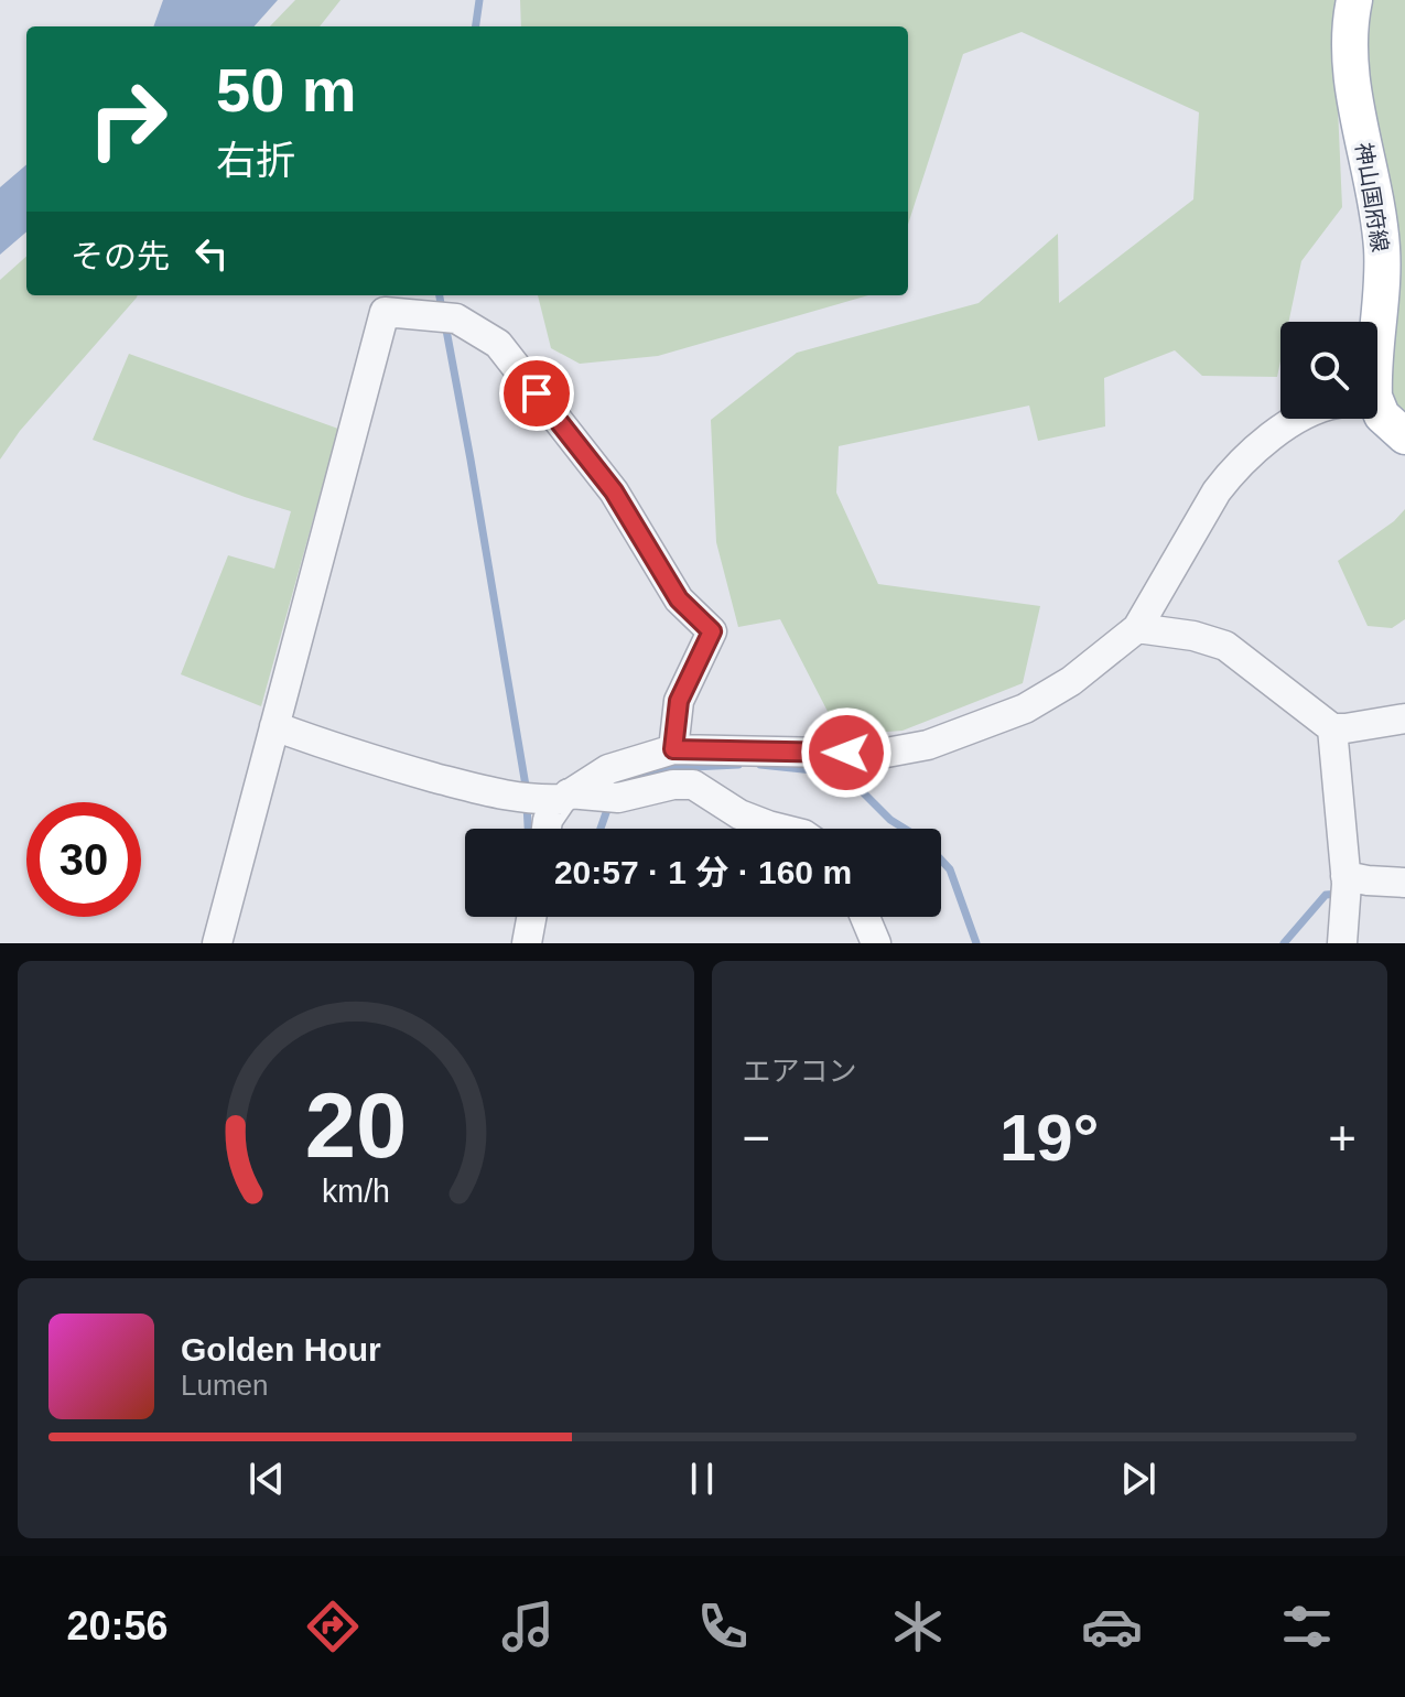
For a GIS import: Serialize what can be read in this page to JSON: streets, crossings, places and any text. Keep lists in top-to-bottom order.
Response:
{
  "streets": {
    "main road": ["神山国府線"]
  },
  "page": {
    "turn": ["50 m", "右折"],
    "then": "その先",
    "limit": "30",
    "trip": "20:57 · 1 分 · 160 m",
    "tile": "エアコン",
    "heat": ["−", "19°", "+"],
    "song": ["Golden Hour", "Lumen"],
    "tabs": "20:56",
    "gauge": ["20", "km/h"]
  }
}
